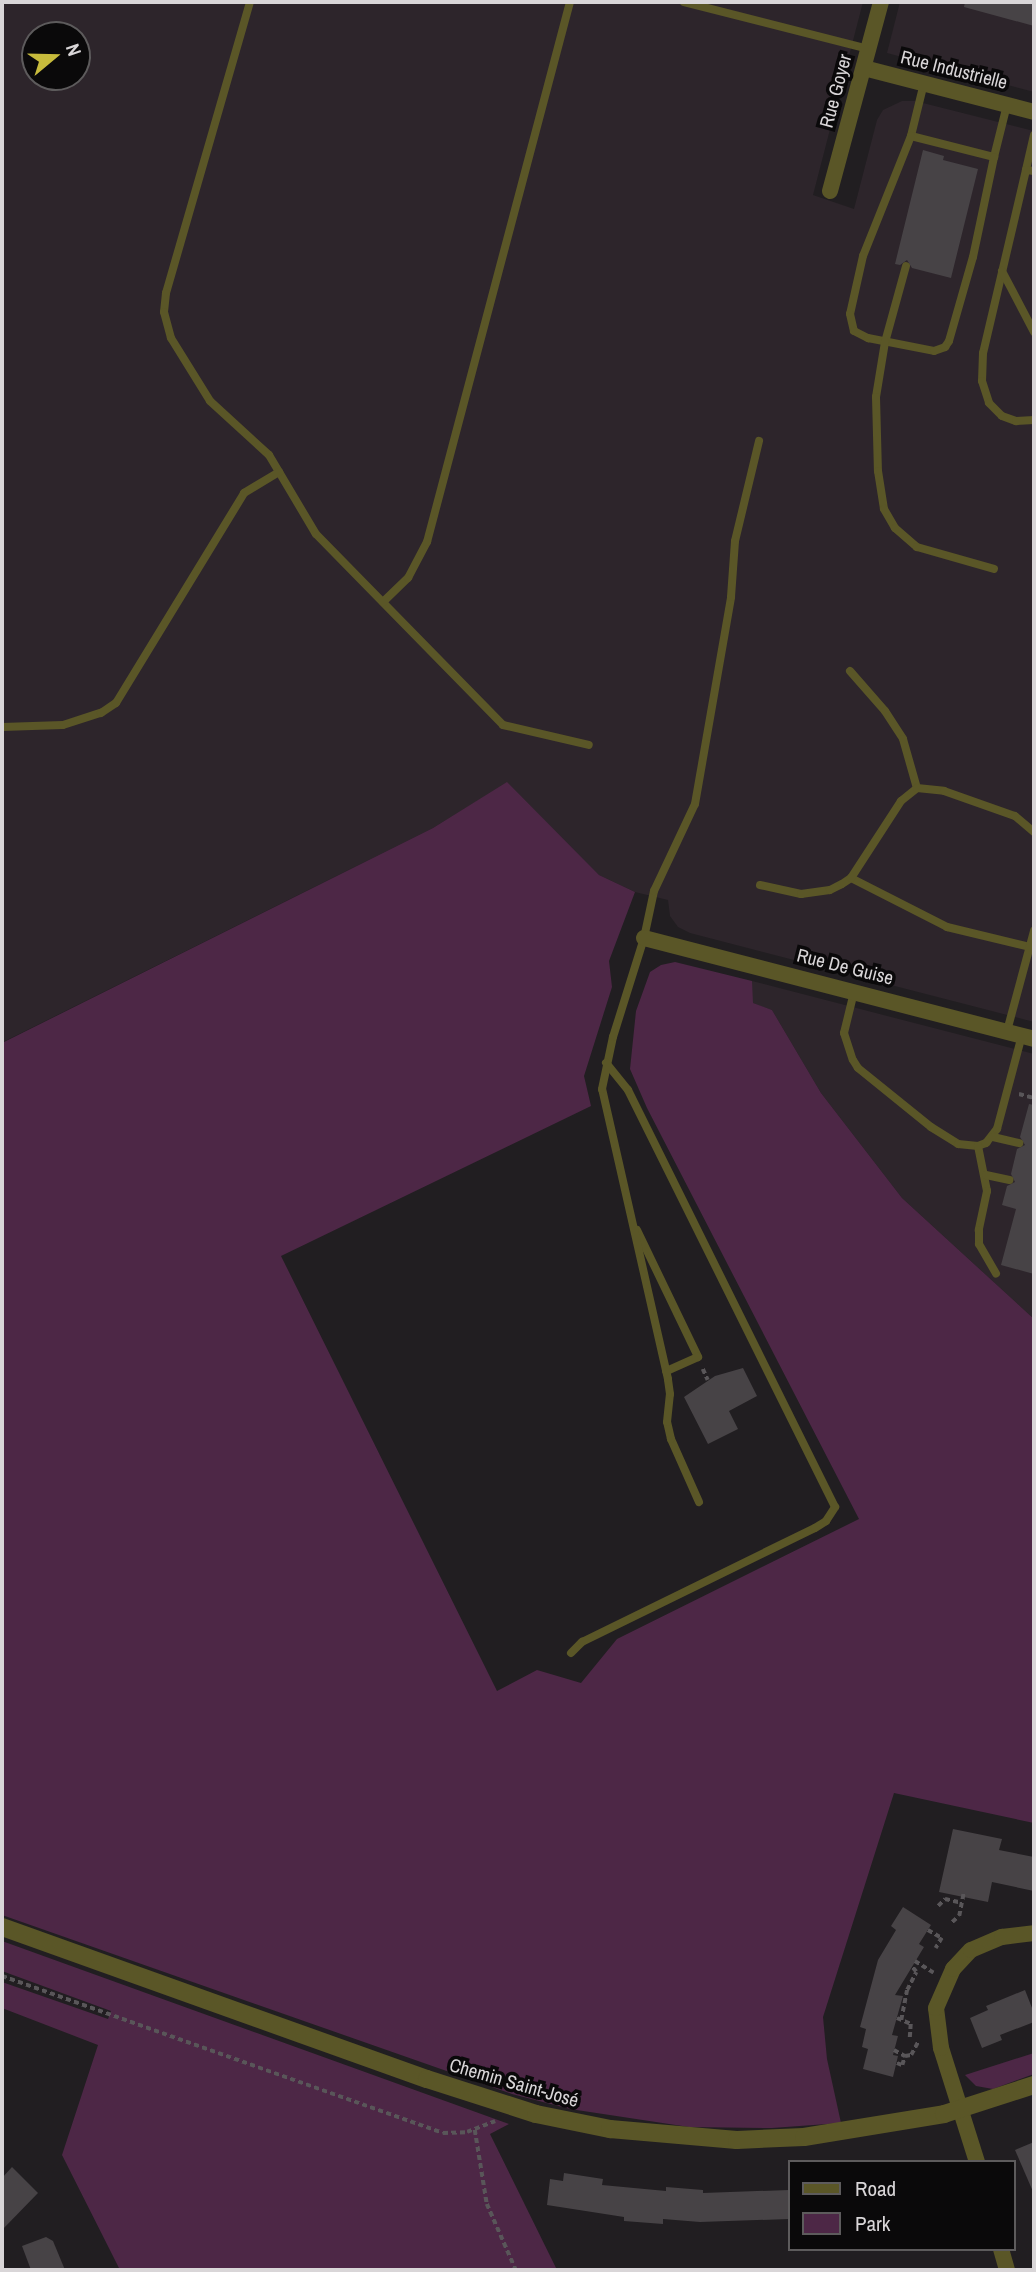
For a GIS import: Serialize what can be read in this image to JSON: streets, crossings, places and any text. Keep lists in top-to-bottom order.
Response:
{
  "streets": {
    "street": [
      "Rue Industrielle",
      "Rue Goyer",
      "Rue De Guise",
      "Chemin Saint-José"
    ]
  },
  "crossings": [
    ["Rue Industrielle", "Rue Goyer"]
  ],
  "legend": ["Road", "Park"],
  "north": "right"
}
